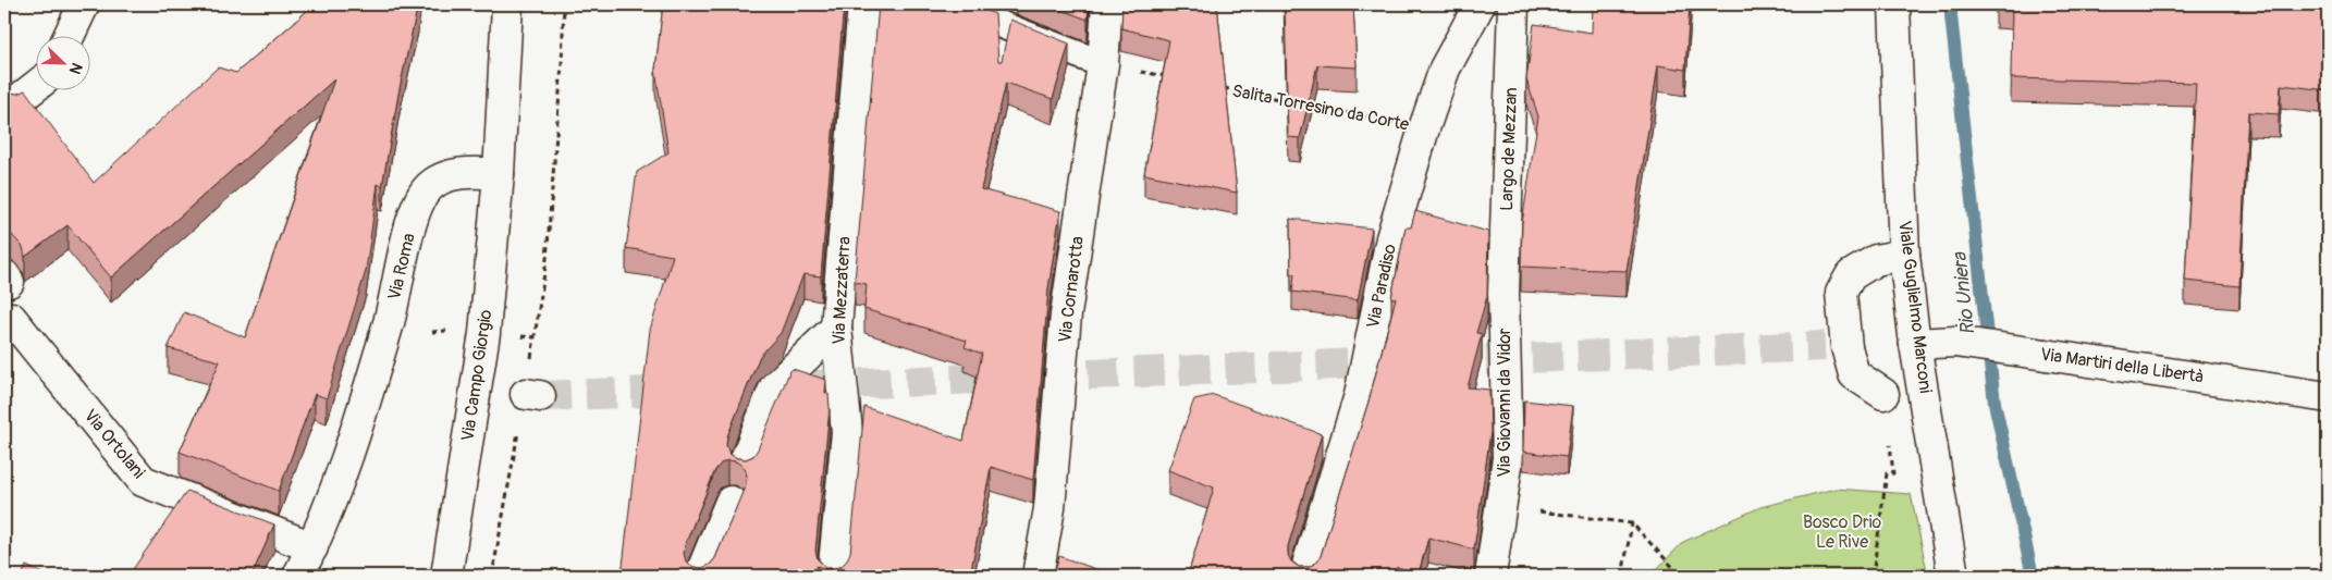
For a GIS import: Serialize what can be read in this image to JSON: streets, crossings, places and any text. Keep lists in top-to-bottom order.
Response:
{
  "streets": {
    "street": [
      "Largo de Mezzan",
      "Via Roma",
      "Via Paradiso",
      "Via Cornarotta",
      "Via Mezzaterra",
      "Viale Guglielmo Marconi",
      "Via Martiri della Libertà",
      "Via Campo Giorgio",
      "Via Giovanni da Vidor",
      "Via Ortolani"
    ],
    "path": ["Salita Torresino da Corte"]
  },
  "crossings": [
    ["Salita Torresino da Corte", "Via Paradiso"],
    ["Largo de Mezzan", "Via Giovanni da Vidor"],
    ["Via Roma", "Via Campo Giorgio"],
    ["Via Roma", "Via Ortolani"],
    ["Viale Guglielmo Marconi", "Via Martiri della Libertà"]
  ],
  "water": ["Rio Uniera"],
  "parks": ["Bosco Drio Le Rive"],
  "north": "bottom right"
}
